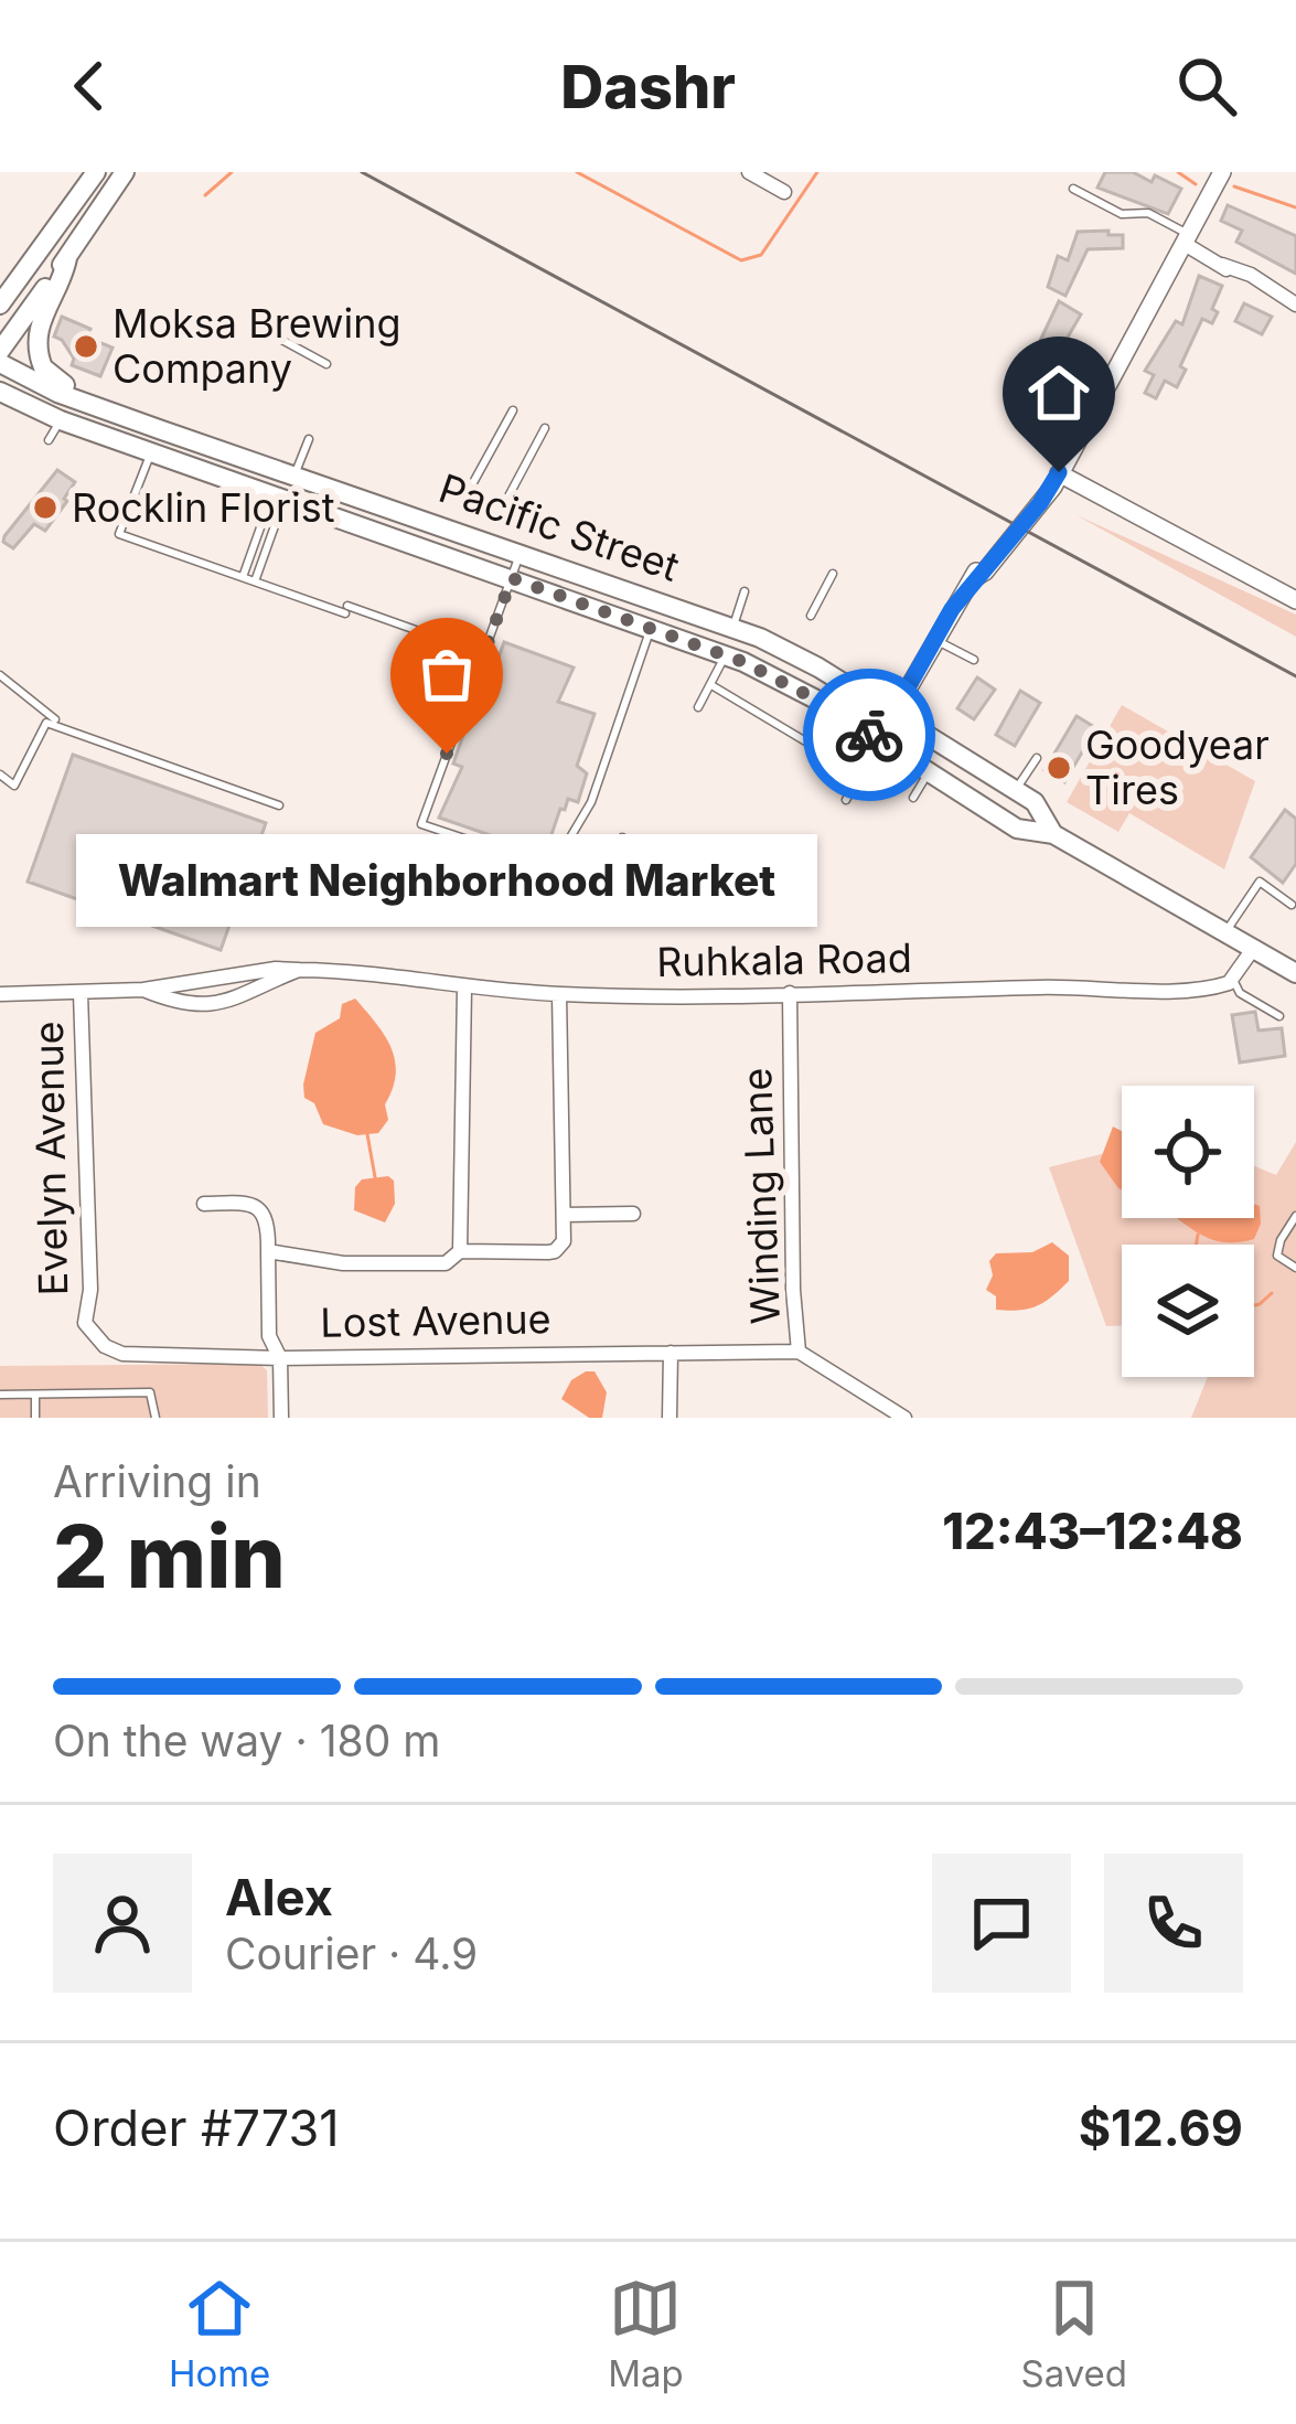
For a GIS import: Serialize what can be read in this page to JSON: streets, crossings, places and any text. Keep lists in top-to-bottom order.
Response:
{
  "streets": {
    "main road": ["Pacific Street"],
    "street": [
      "Ruhkala Road",
      "Evelyn Avenue",
      "Winding Lane",
      "Lost Avenue"
    ]
  },
  "crossings": [
    ["Ruhkala Road", "Evelyn Avenue"],
    ["Ruhkala Road", "Winding Lane"],
    ["Evelyn Avenue", "Lost Avenue"],
    ["Winding Lane", "Lost Avenue"]
  ],
  "places": [
    "Moksa Brewing Company",
    "Rocklin Florist",
    "Walmart Neighborhood Market",
    "Goodyear Tires"
  ],
  "page": {
    "header": "Dashr",
    "bubble": "Walmart Neighborhood Market",
    "heading": ["2 min", "Arriving in", "12:43–12:48"],
    "panel": [
      "Alex",
      "Courier · 4.9",
      "Order #7731",
      "$12.69"
    ],
    "bar": "On the way · 180 m",
    "tabs": ["Home", "Map", "Saved"]
  }
}
